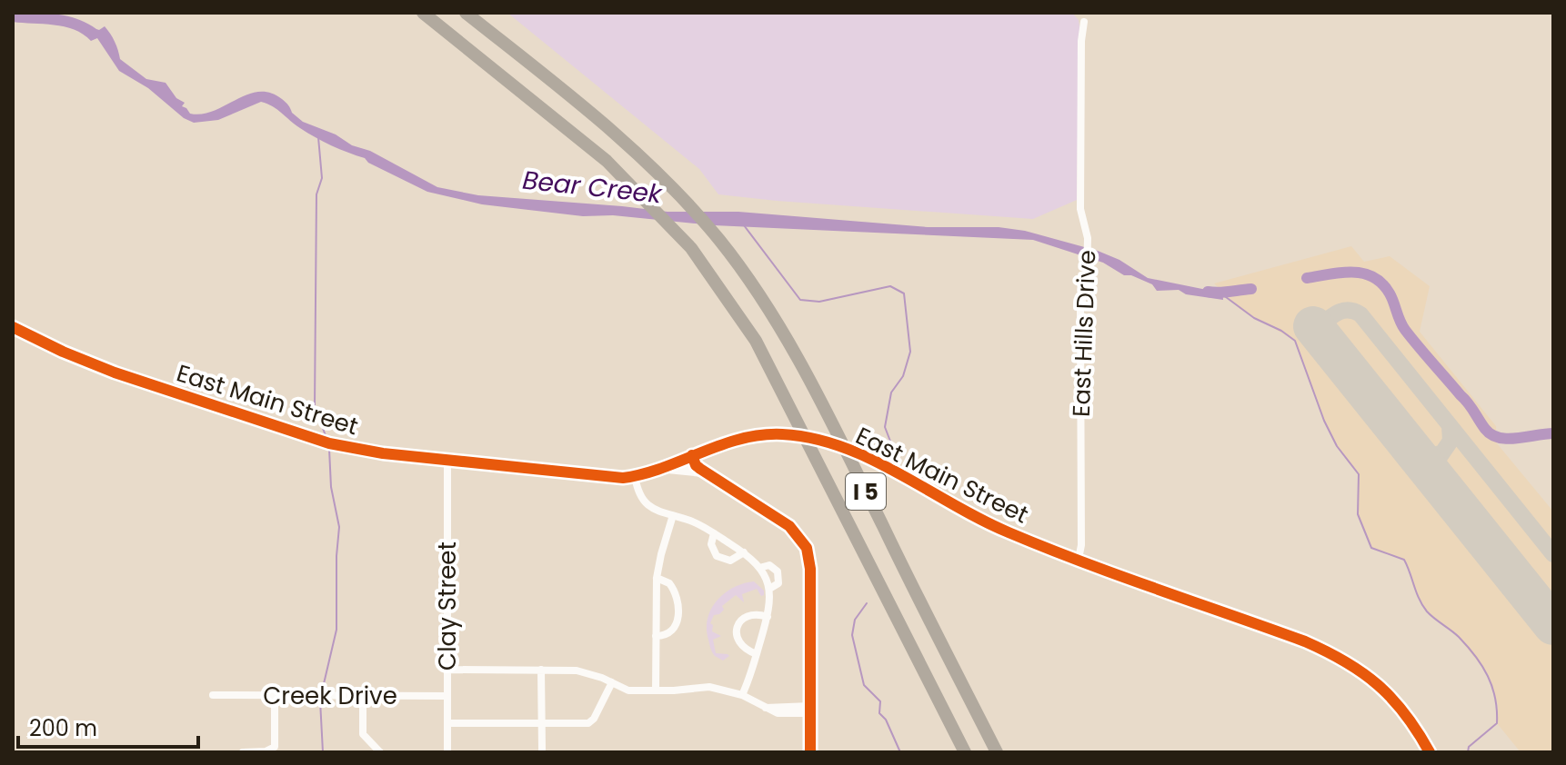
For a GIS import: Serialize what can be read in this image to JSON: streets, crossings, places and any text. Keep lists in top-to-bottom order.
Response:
{
  "streets": {
    "highway": ["I 5"],
    "street": [
      "East Hills Drive",
      "East Main Street",
      "Clay Street",
      "Creek Drive"
    ]
  },
  "crossings": [
    ["East Hills Drive", "East Main Street"],
    ["East Main Street", "Clay Street"],
    ["Clay Street", "Creek Drive"]
  ],
  "water": ["Bear Creek"],
  "scale_bar": "200 m"
}
